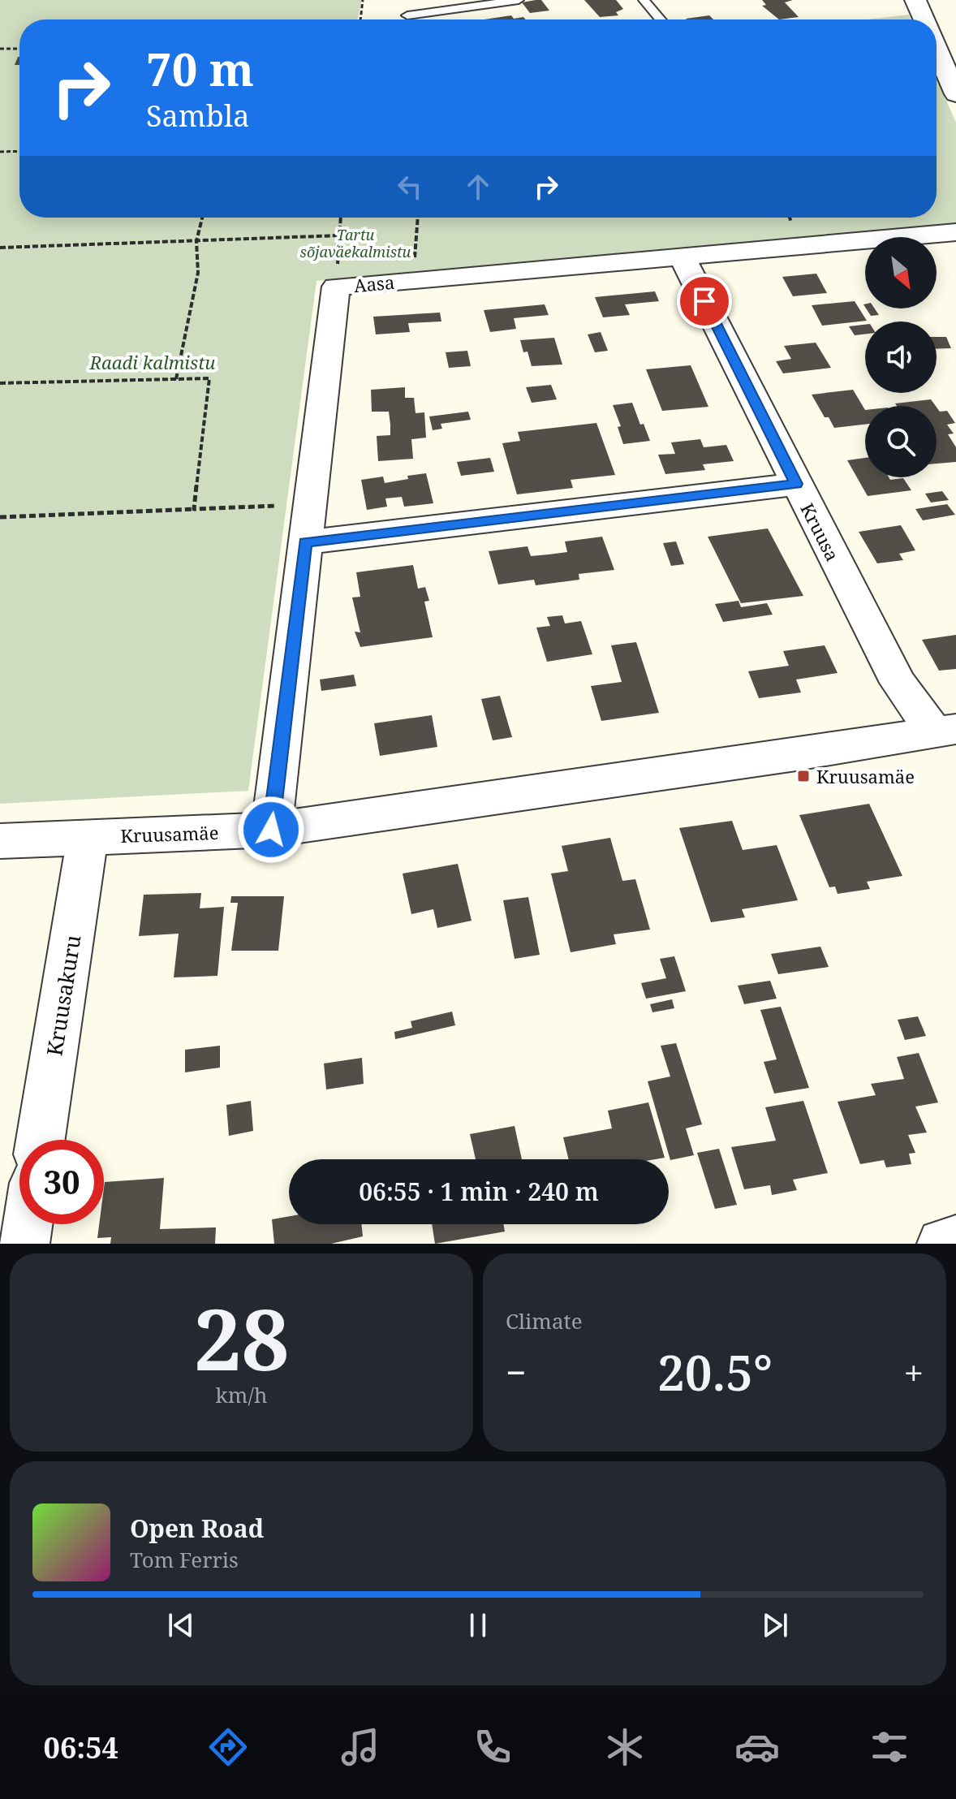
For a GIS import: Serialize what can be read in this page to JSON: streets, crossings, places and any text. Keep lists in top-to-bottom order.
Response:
{
  "streets": {
    "street": [
      "Aasa",
      "Kruusa",
      "Kruusamäe",
      "Kruusakuru"
    ]
  },
  "crossings": [
    ["Aasa", "Kruusa"],
    ["Aasa", "Kruusamäe"],
    ["Kruusa", "Kruusamäe"],
    ["Kruusamäe", "Kruusakuru"]
  ],
  "parks": ["Tartu sõjaväekalmistu", "Raadi kalmistu"],
  "places": {
    "transit": ["Kruusamäe"]
  },
  "north": "bottom right",
  "page": {
    "turn": ["70 m", "Sambla"],
    "limit": "30",
    "trip": "06:55 · 1 min · 240 m",
    "tile": [
      ["28", "km/h"],
      "Climate"
    ],
    "heat": ["−", "20.5°", "+"],
    "song": ["Open Road", "Tom Ferris"],
    "tabs": "06:54"
  }
}
